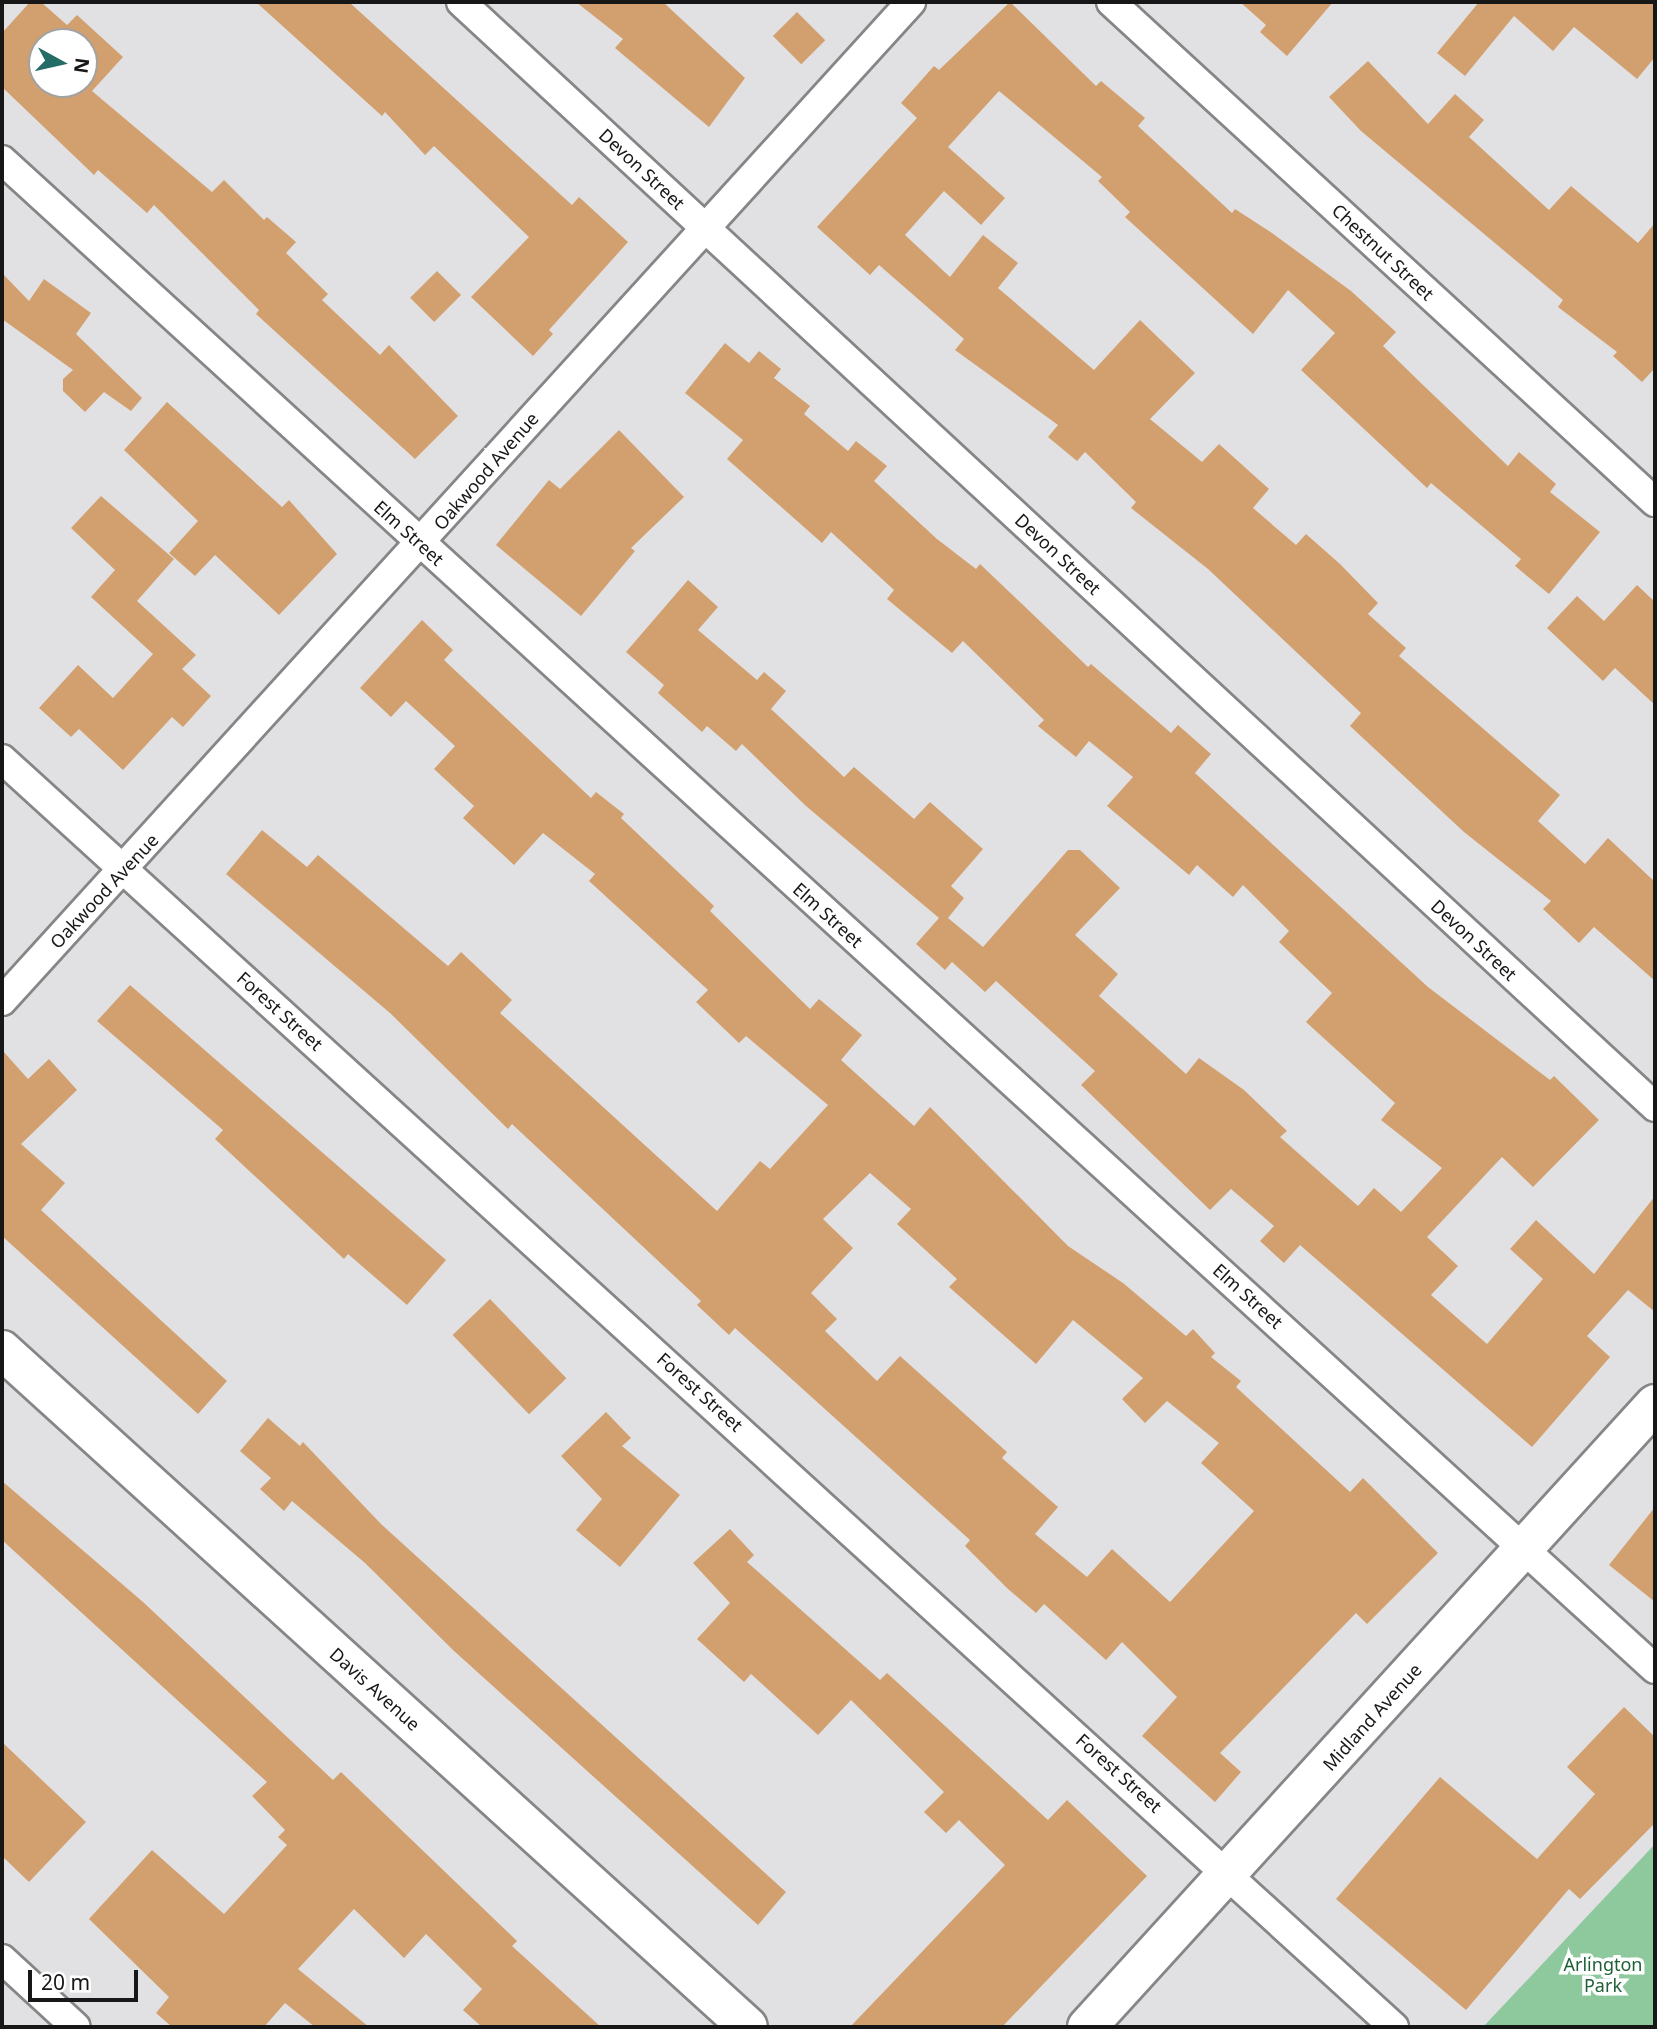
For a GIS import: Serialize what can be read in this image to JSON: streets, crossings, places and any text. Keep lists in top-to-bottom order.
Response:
{
  "streets": {
    "street": [
      "Devon Street",
      "Chestnut Street",
      "Oakwood Avenue",
      "Elm Street",
      "Forest Street",
      "Davis Avenue",
      "Midland Avenue"
    ]
  },
  "crossings": [
    ["Devon Street", "Oakwood Avenue"],
    ["Oakwood Avenue", "Elm Street"],
    ["Oakwood Avenue", "Forest Street"],
    ["Elm Street", "Midland Avenue"],
    ["Forest Street", "Midland Avenue"]
  ],
  "parks": ["Arlington Park"],
  "scale_bar": "20 m",
  "north": "right"
}
